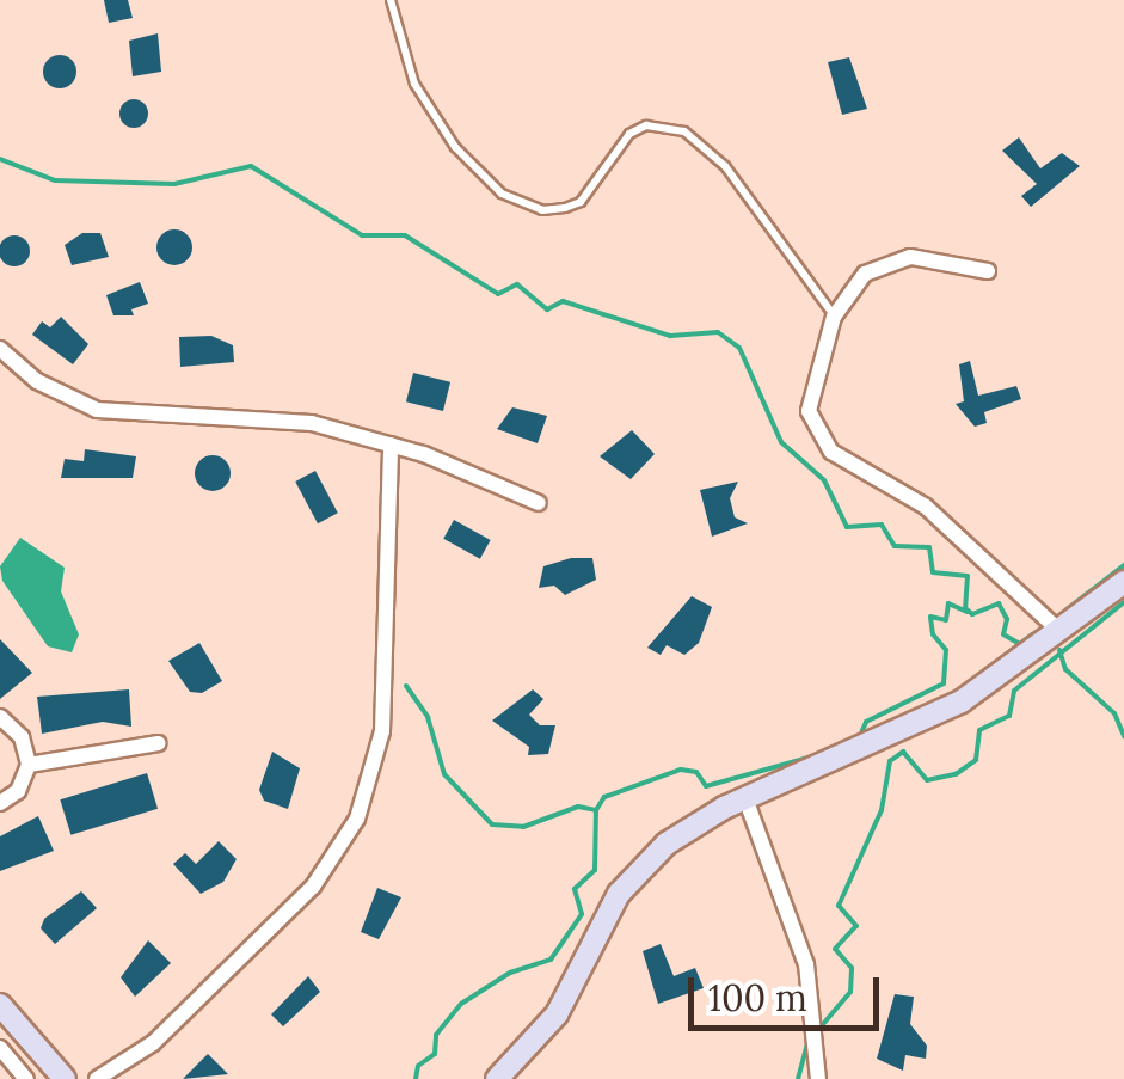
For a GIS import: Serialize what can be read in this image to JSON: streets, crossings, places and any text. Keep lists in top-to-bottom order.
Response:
{
  "scale_bar": "100 m"
}
